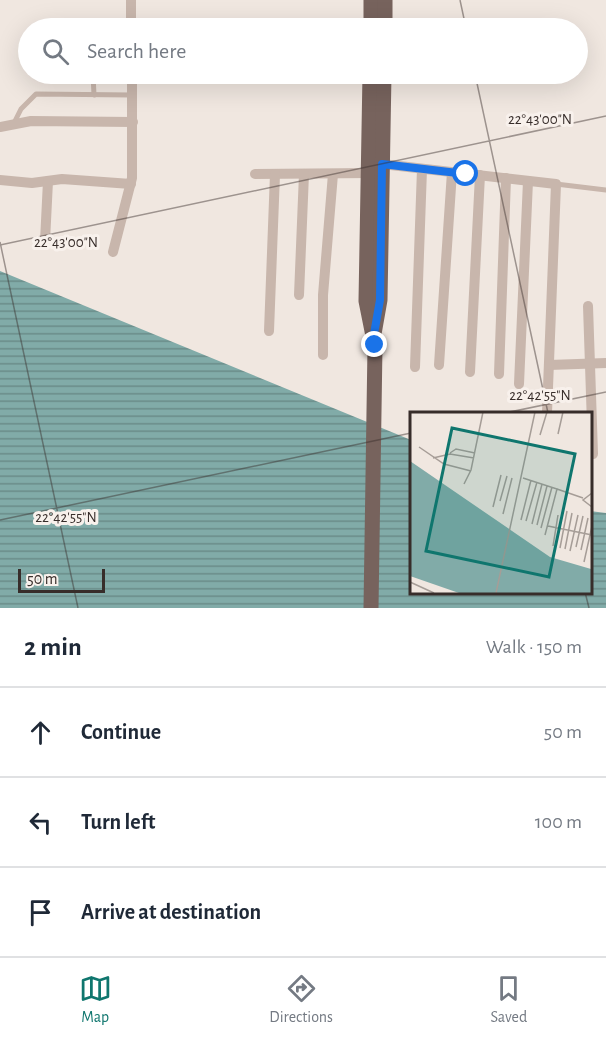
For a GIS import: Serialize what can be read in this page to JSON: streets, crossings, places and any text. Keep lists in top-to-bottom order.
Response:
{
  "scale_bar": "50 m",
  "page": {
    "search": "Search here",
    "scale": "50 m",
    "heading": ["2 min", "Walk · 150 m"],
    "list": [
      ["Continue", "50 m"],
      ["Turn left", "100 m"],
      "Arrive at destination"
    ],
    "nav": ["Map", "Directions", "Saved"]
  },
  "coordinates": ["22°43'00\"N", "22°42'55\"N"]
}
